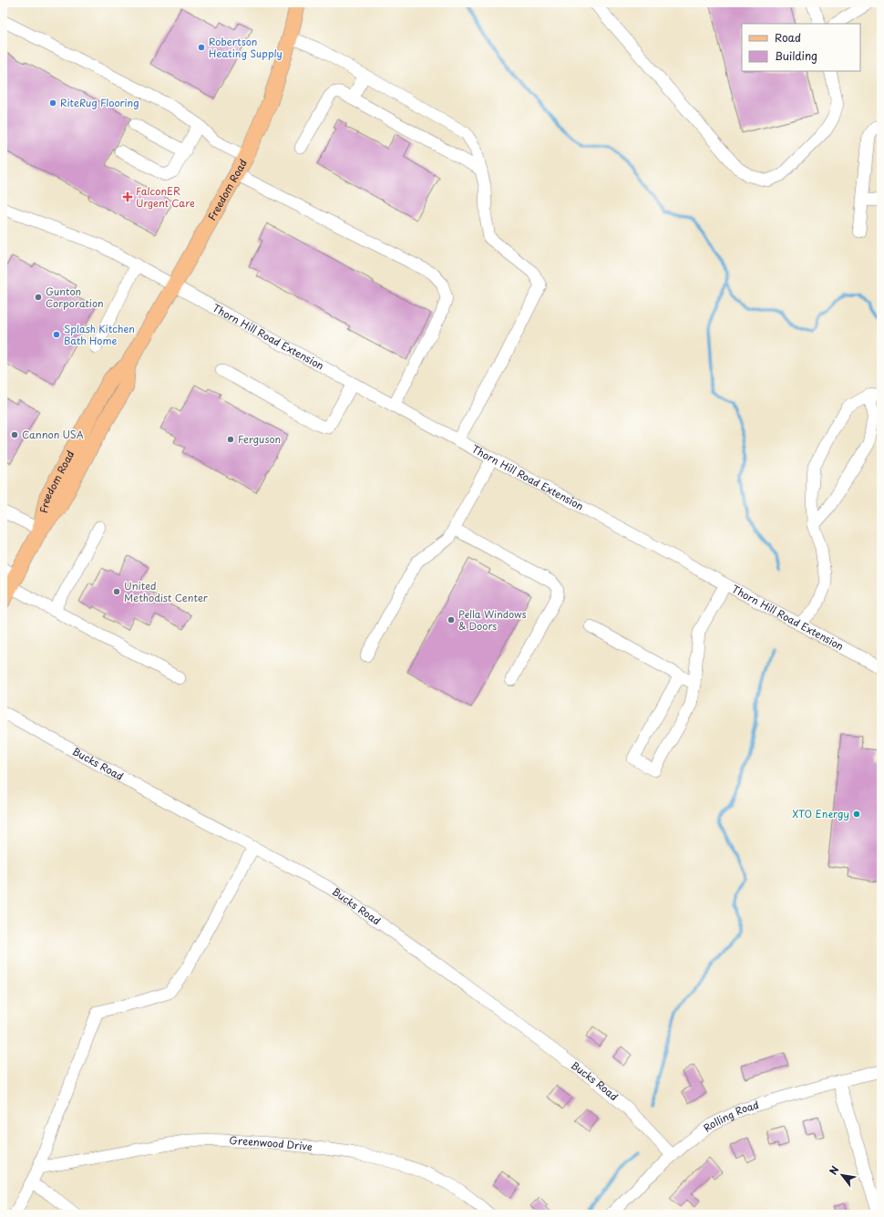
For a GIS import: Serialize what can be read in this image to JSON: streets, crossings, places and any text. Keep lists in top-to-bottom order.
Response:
{
  "streets": {
    "main road": ["Freedom Road"],
    "street": [
      "Thorn Hill Road Extension",
      "Bucks Road",
      "Rolling Road",
      "Greenwood Drive"
    ]
  },
  "crossings": [
    ["Freedom Road", "Thorn Hill Road Extension"],
    ["Bucks Road", "Rolling Road"]
  ],
  "places": {
    "other": [
      "Robertson Heating Supply",
      "RiteRug Flooring",
      "Gunton Corporation",
      "Splash Kitchen Bath Home",
      "Cannon USA",
      "Ferguson",
      "United Methodist Center",
      "Pella Windows & Doors",
      "XTO Energy"
    ],
    "health": ["FalconER Urgent Care"]
  },
  "legend": ["Road", "Building"],
  "north": "top left"
}
